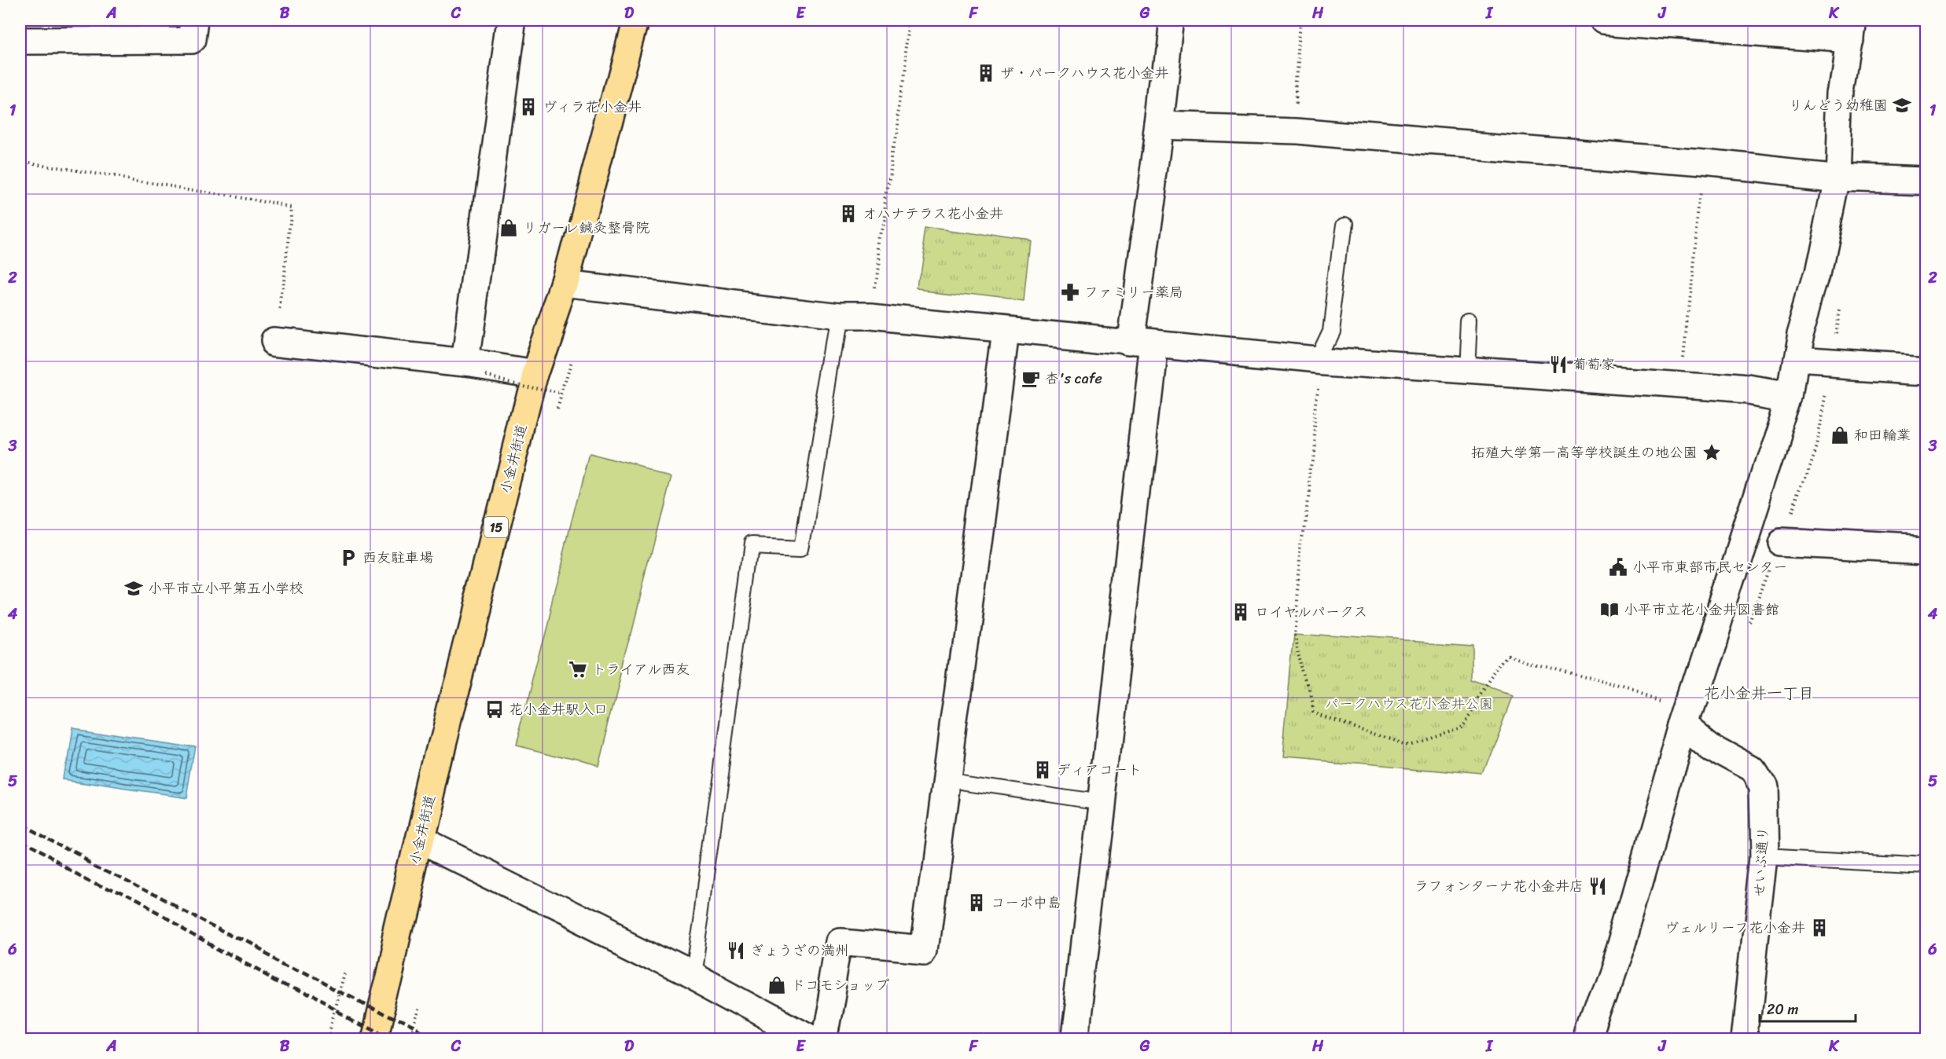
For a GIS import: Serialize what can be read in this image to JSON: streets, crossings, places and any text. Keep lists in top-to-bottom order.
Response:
{
  "streets": {
    "main road": ["小金井街道", "15"],
    "street": ["せいぶ通り"]
  },
  "districts": ["花小金井一丁目"],
  "parks": ["パークハウス花小金井公園"],
  "places": {
    "building": [
      "ザ・パークハウス花小金井",
      "ヴィラ花小金井",
      "オハナテラス花小金井",
      "ロイヤルパークス",
      "ディアコート",
      "コーポ中島",
      "ヴェルリーフ花小金井"
    ],
    "school or university": ["りんどう幼稚園", "小平市立小平第五小学校"],
    "shop": ["リガーレ鍼灸整骨院", "和田輪業", "ドコモショップ"],
    "pharmacy": ["ファミリー薬局"],
    "restaurant": ["葡萄家", "ラフォンターナ花小金井店", "ぎょうざの満州"],
    "cafe": ["杏's cafe"],
    "place": ["拓殖大学第一高等学校誕生の地公園"],
    "parking": ["西友駐車場"],
    "public building": ["小平市東部市民センター"],
    "library": ["小平市立花小金井図書館"],
    "supermarket": ["トライアル西友"],
    "bus stop": ["花小金井駅入口"]
  },
  "scale_bar": "20 m",
  "grid": {
    "columns": [
      "A",
      "B",
      "C",
      "D",
      "E",
      "F",
      "G",
      "H",
      "I",
      "J",
      "K"
    ],
    "rows": [
      "1",
      "2",
      "3",
      "4",
      "5",
      "6"
    ]
  }
}
